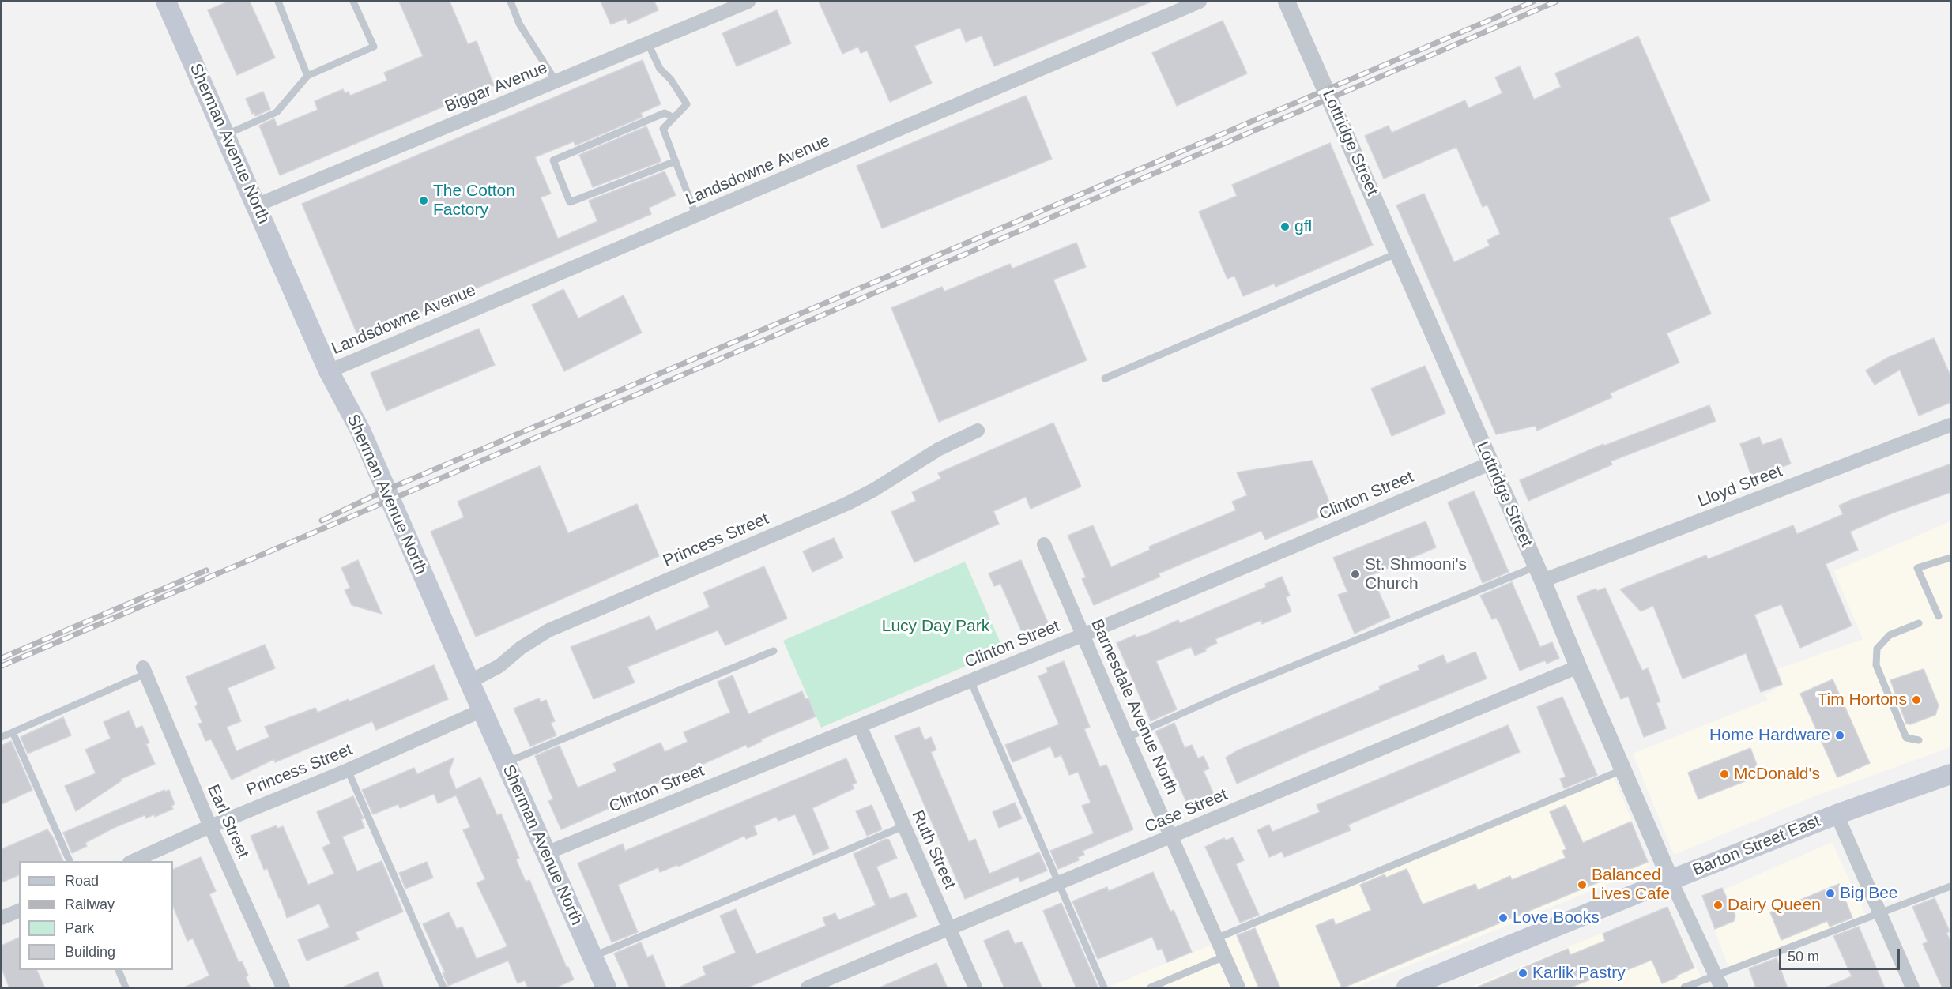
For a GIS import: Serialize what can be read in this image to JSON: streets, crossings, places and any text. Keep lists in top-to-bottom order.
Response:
{
  "streets": {
    "main road": ["Sherman Avenue North", "Barton Street East"],
    "street": [
      "Biggar Avenue",
      "Lottridge Street",
      "Landsdowne Avenue",
      "Lloyd Street",
      "Clinton Street",
      "Princess Street",
      "Barnesdale Avenue North",
      "Case Street",
      "Earl Street",
      "Ruth Street"
    ]
  },
  "crossings": [
    ["Biggar Avenue", "Sherman Avenue North"],
    ["Lottridge Street", "Lloyd Street"],
    ["Lottridge Street", "Clinton Street"],
    ["Lottridge Street", "Case Street"],
    ["Lottridge Street", "Barton Street East"],
    ["Sherman Avenue North", "Landsdowne Avenue"],
    ["Sherman Avenue North", "Clinton Street"],
    ["Sherman Avenue North", "Princess Street"],
    ["Clinton Street", "Barnesdale Avenue North"],
    ["Clinton Street", "Ruth Street"],
    ["Princess Street", "Earl Street"],
    ["Barnesdale Avenue North", "Case Street"],
    ["Case Street", "Ruth Street"]
  ],
  "parks": ["Lucy Day Park"],
  "places": [
    "The Cotton Factory",
    "gfl",
    "St. Shmooni's Church",
    "Tim Hortons",
    "Home Hardware",
    "McDonald's",
    "Balanced Lives Cafe",
    "Big Bee",
    "Dairy Queen",
    "Love Books",
    "Karlik Pastry"
  ],
  "legend": [
    "Road",
    "Railway",
    "Park",
    "Building"
  ],
  "scale_bar": "50 m"
}
